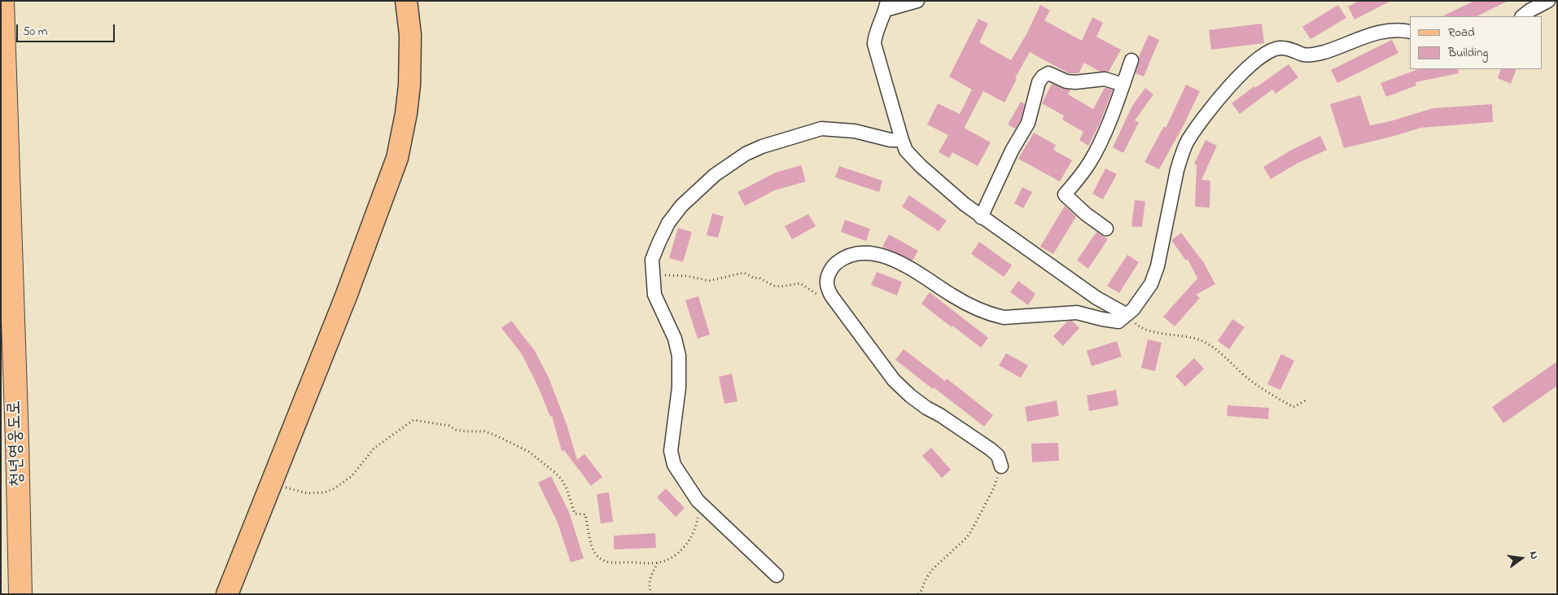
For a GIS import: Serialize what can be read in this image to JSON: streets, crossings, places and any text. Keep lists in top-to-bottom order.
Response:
{
  "streets": {
    "highway": ["청년영웅도로"]
  },
  "legend": ["Road", "Building"],
  "scale_bar": "50 m",
  "north": "right"
}
